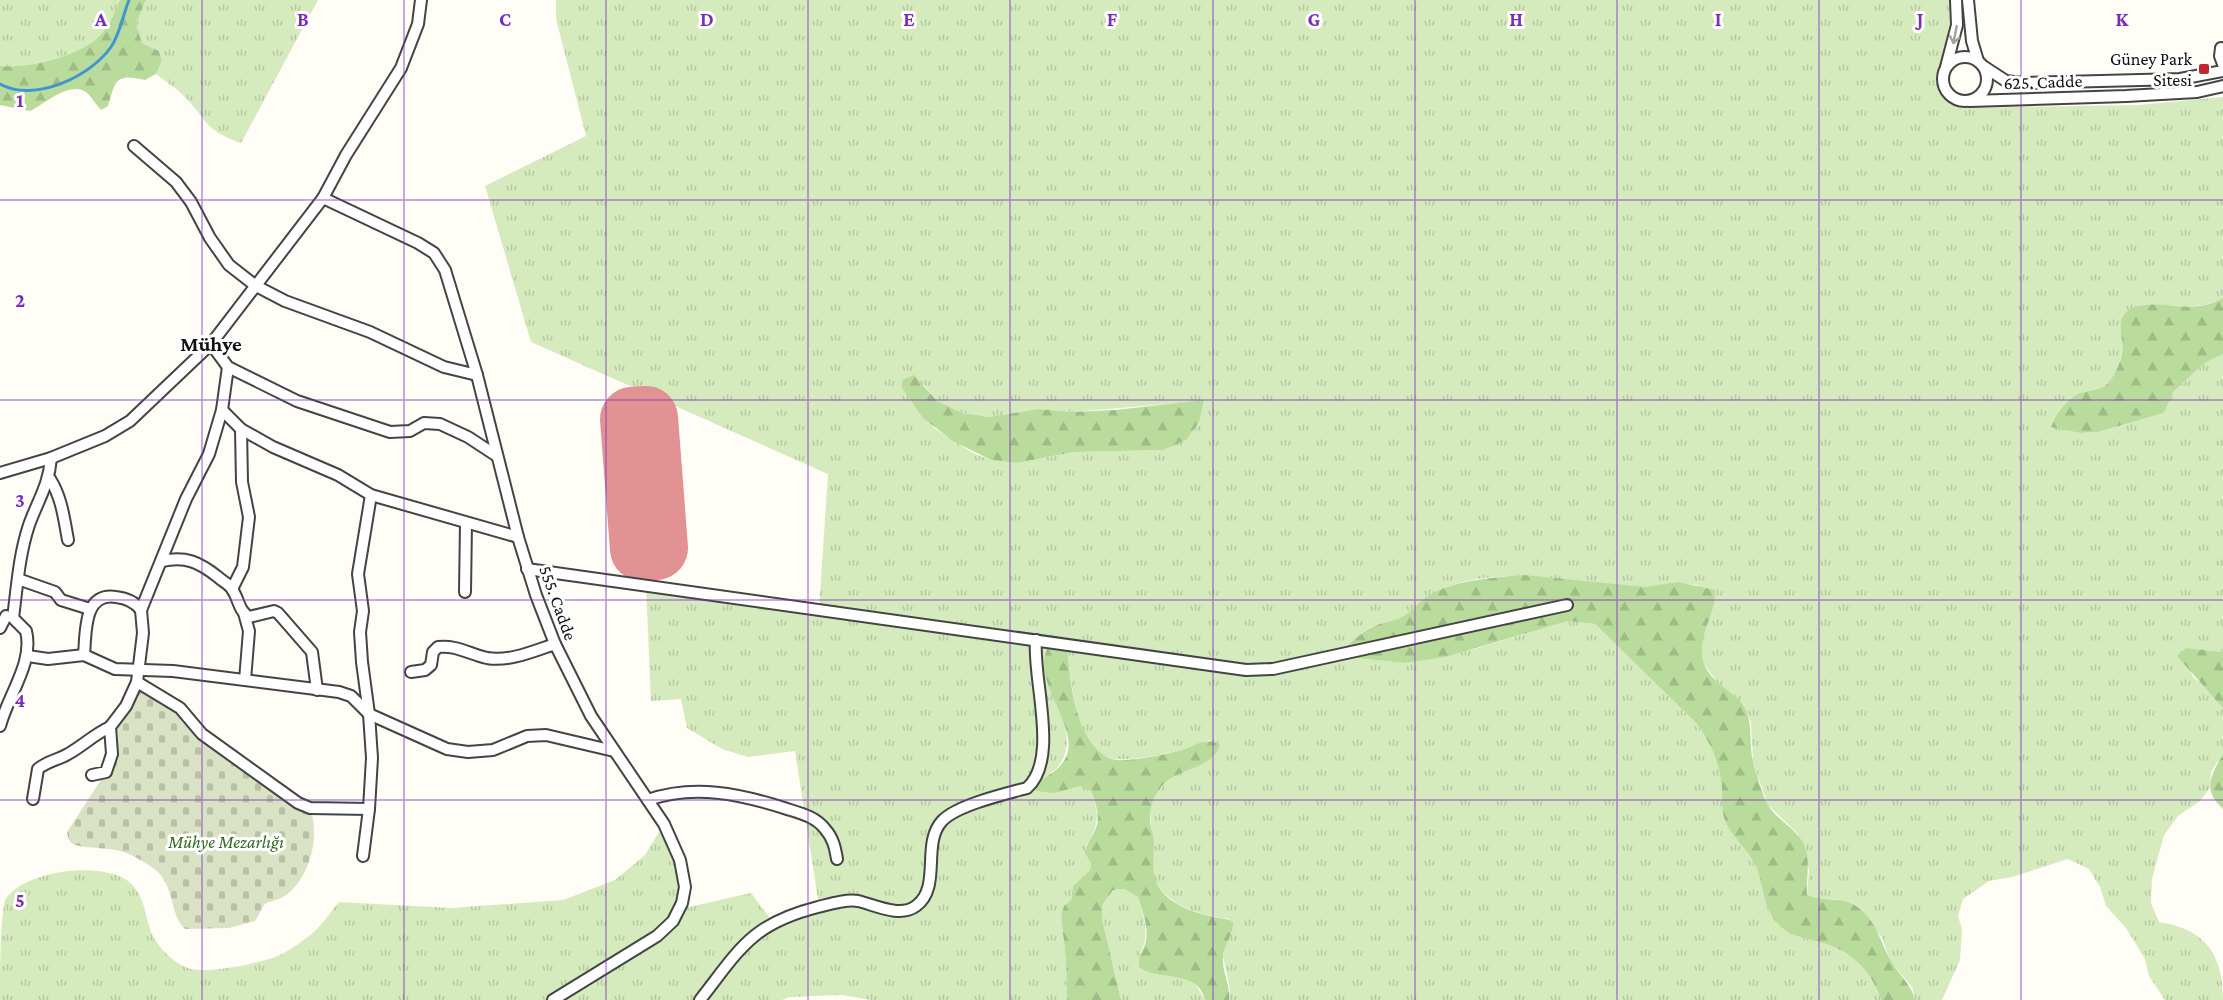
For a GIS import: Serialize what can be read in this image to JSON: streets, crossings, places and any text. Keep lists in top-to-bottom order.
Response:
{
  "streets": {
    "street": ["625. Cadde", "555. Cadde"]
  },
  "districts": ["Mühye"],
  "parks": ["Mühye Mezarlığı"],
  "places": {
    "transit": ["Güney Park Sitesi"]
  },
  "grid": {
    "columns": [
      "A",
      "B",
      "C",
      "D",
      "E",
      "F",
      "G",
      "H",
      "I",
      "J",
      "K"
    ],
    "rows": [
      "1",
      "2",
      "3",
      "4",
      "5"
    ]
  }
}
